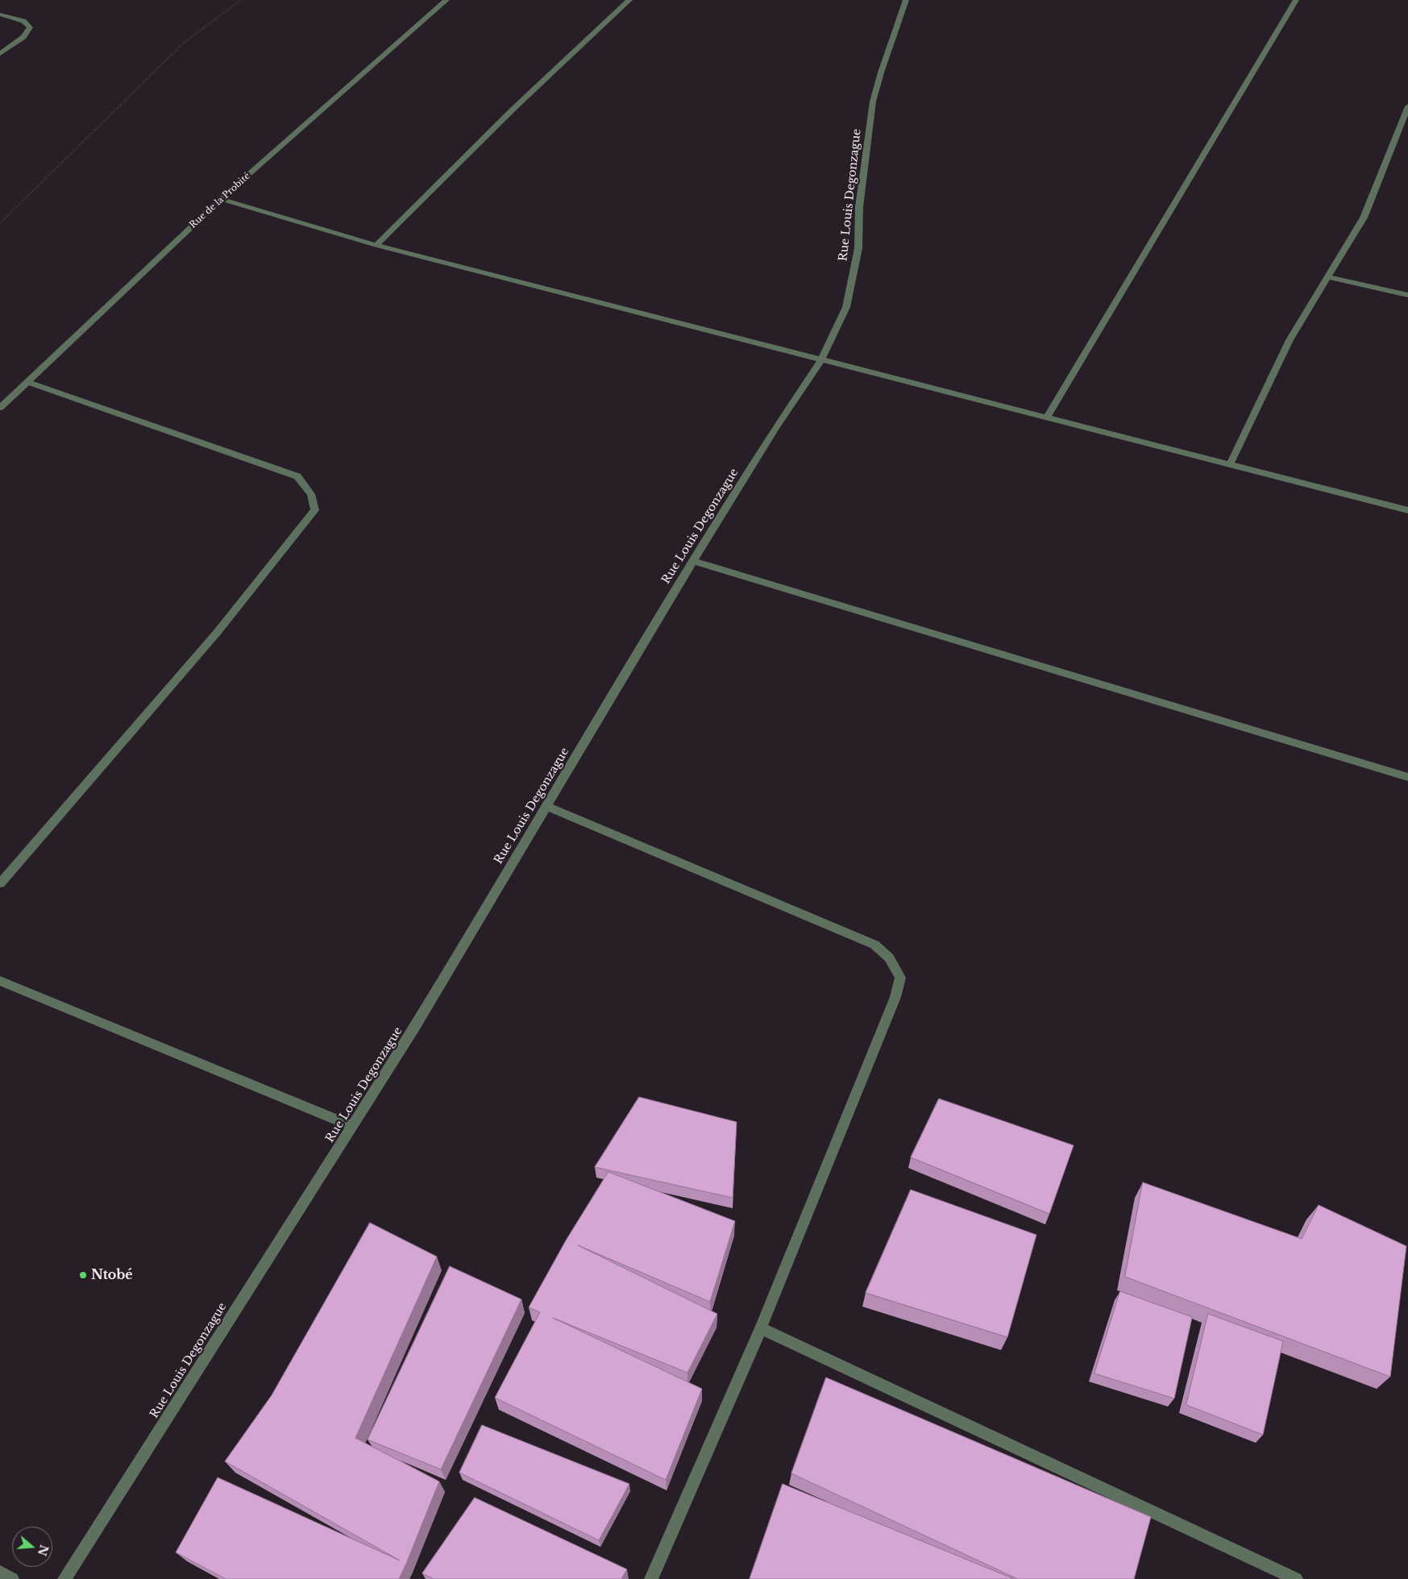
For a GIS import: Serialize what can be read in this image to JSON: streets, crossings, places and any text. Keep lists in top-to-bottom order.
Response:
{
  "streets": {
    "street": ["Rue Louis Degonzague", "Rue de la Probité"]
  },
  "places": ["Ntobé"],
  "north": "right"
}
